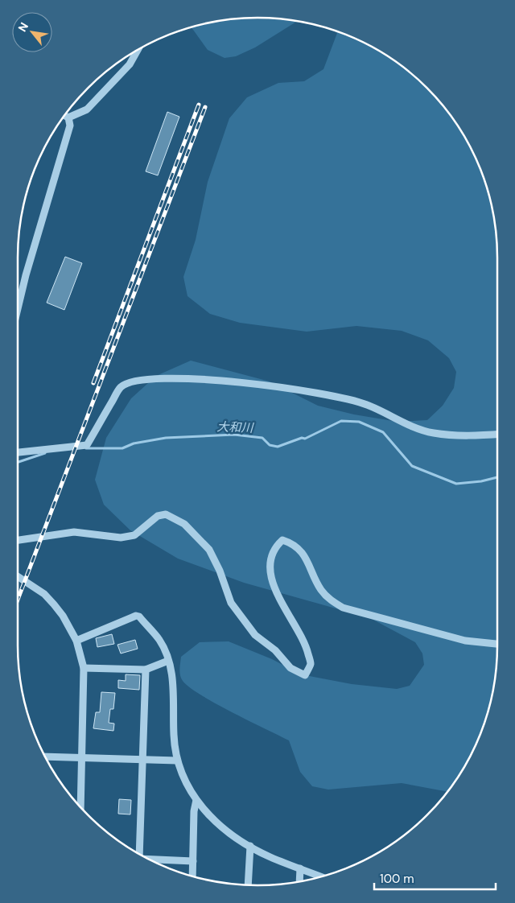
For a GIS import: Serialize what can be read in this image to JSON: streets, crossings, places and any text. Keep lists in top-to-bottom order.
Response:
{
  "water": ["大和川"],
  "scale_bar": "100 m",
  "north": "top left"
}
